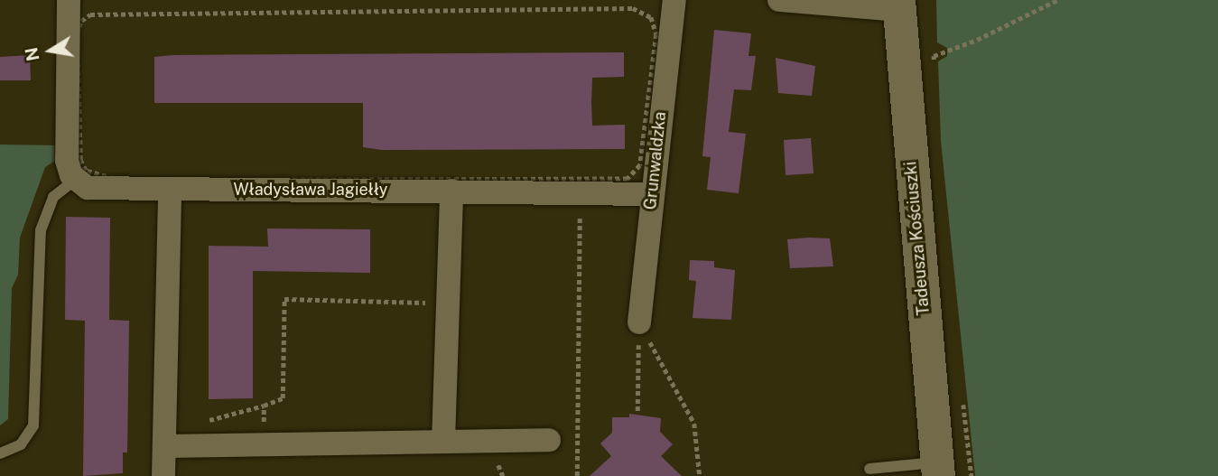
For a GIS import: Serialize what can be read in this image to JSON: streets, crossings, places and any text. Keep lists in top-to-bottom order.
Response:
{
  "streets": {
    "street": ["Grunwaldzka", "Władysława Jagiełły", "Tadeusza Kościuszki"]
  },
  "crossings": [
    ["Grunwaldzka", "Władysława Jagiełły"]
  ],
  "north": "left"
}
